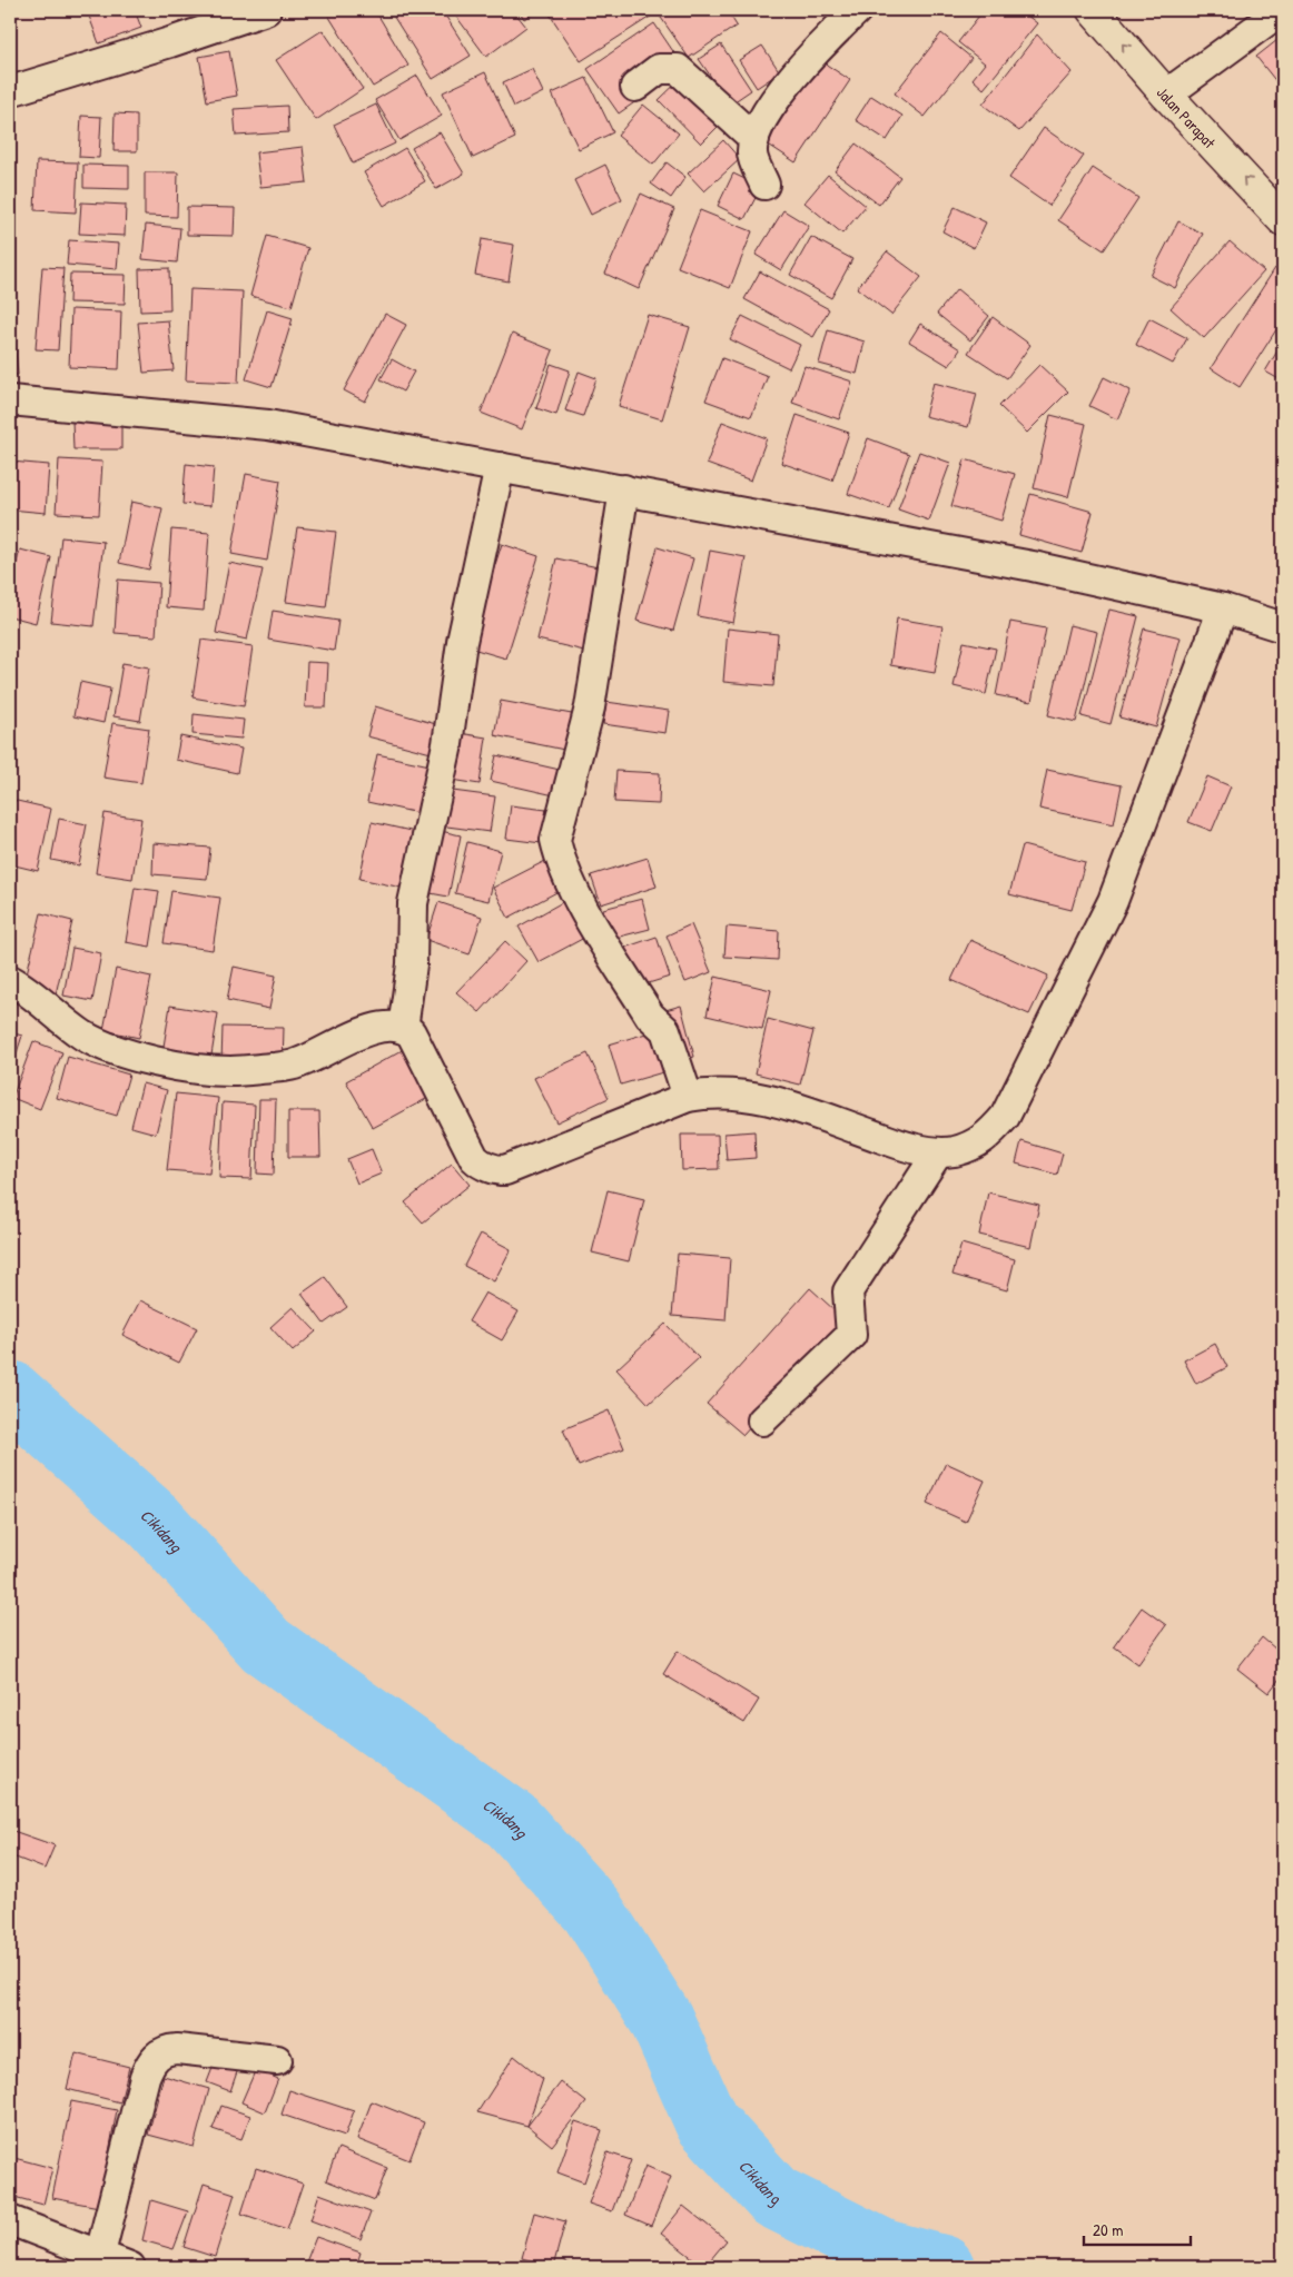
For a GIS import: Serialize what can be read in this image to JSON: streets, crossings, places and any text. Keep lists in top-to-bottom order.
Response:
{
  "streets": {
    "street": ["Jalan Parapat"]
  },
  "one_way": ["Jalan Parapat"],
  "water": ["Cikidang"],
  "scale_bar": "20 m"
}
